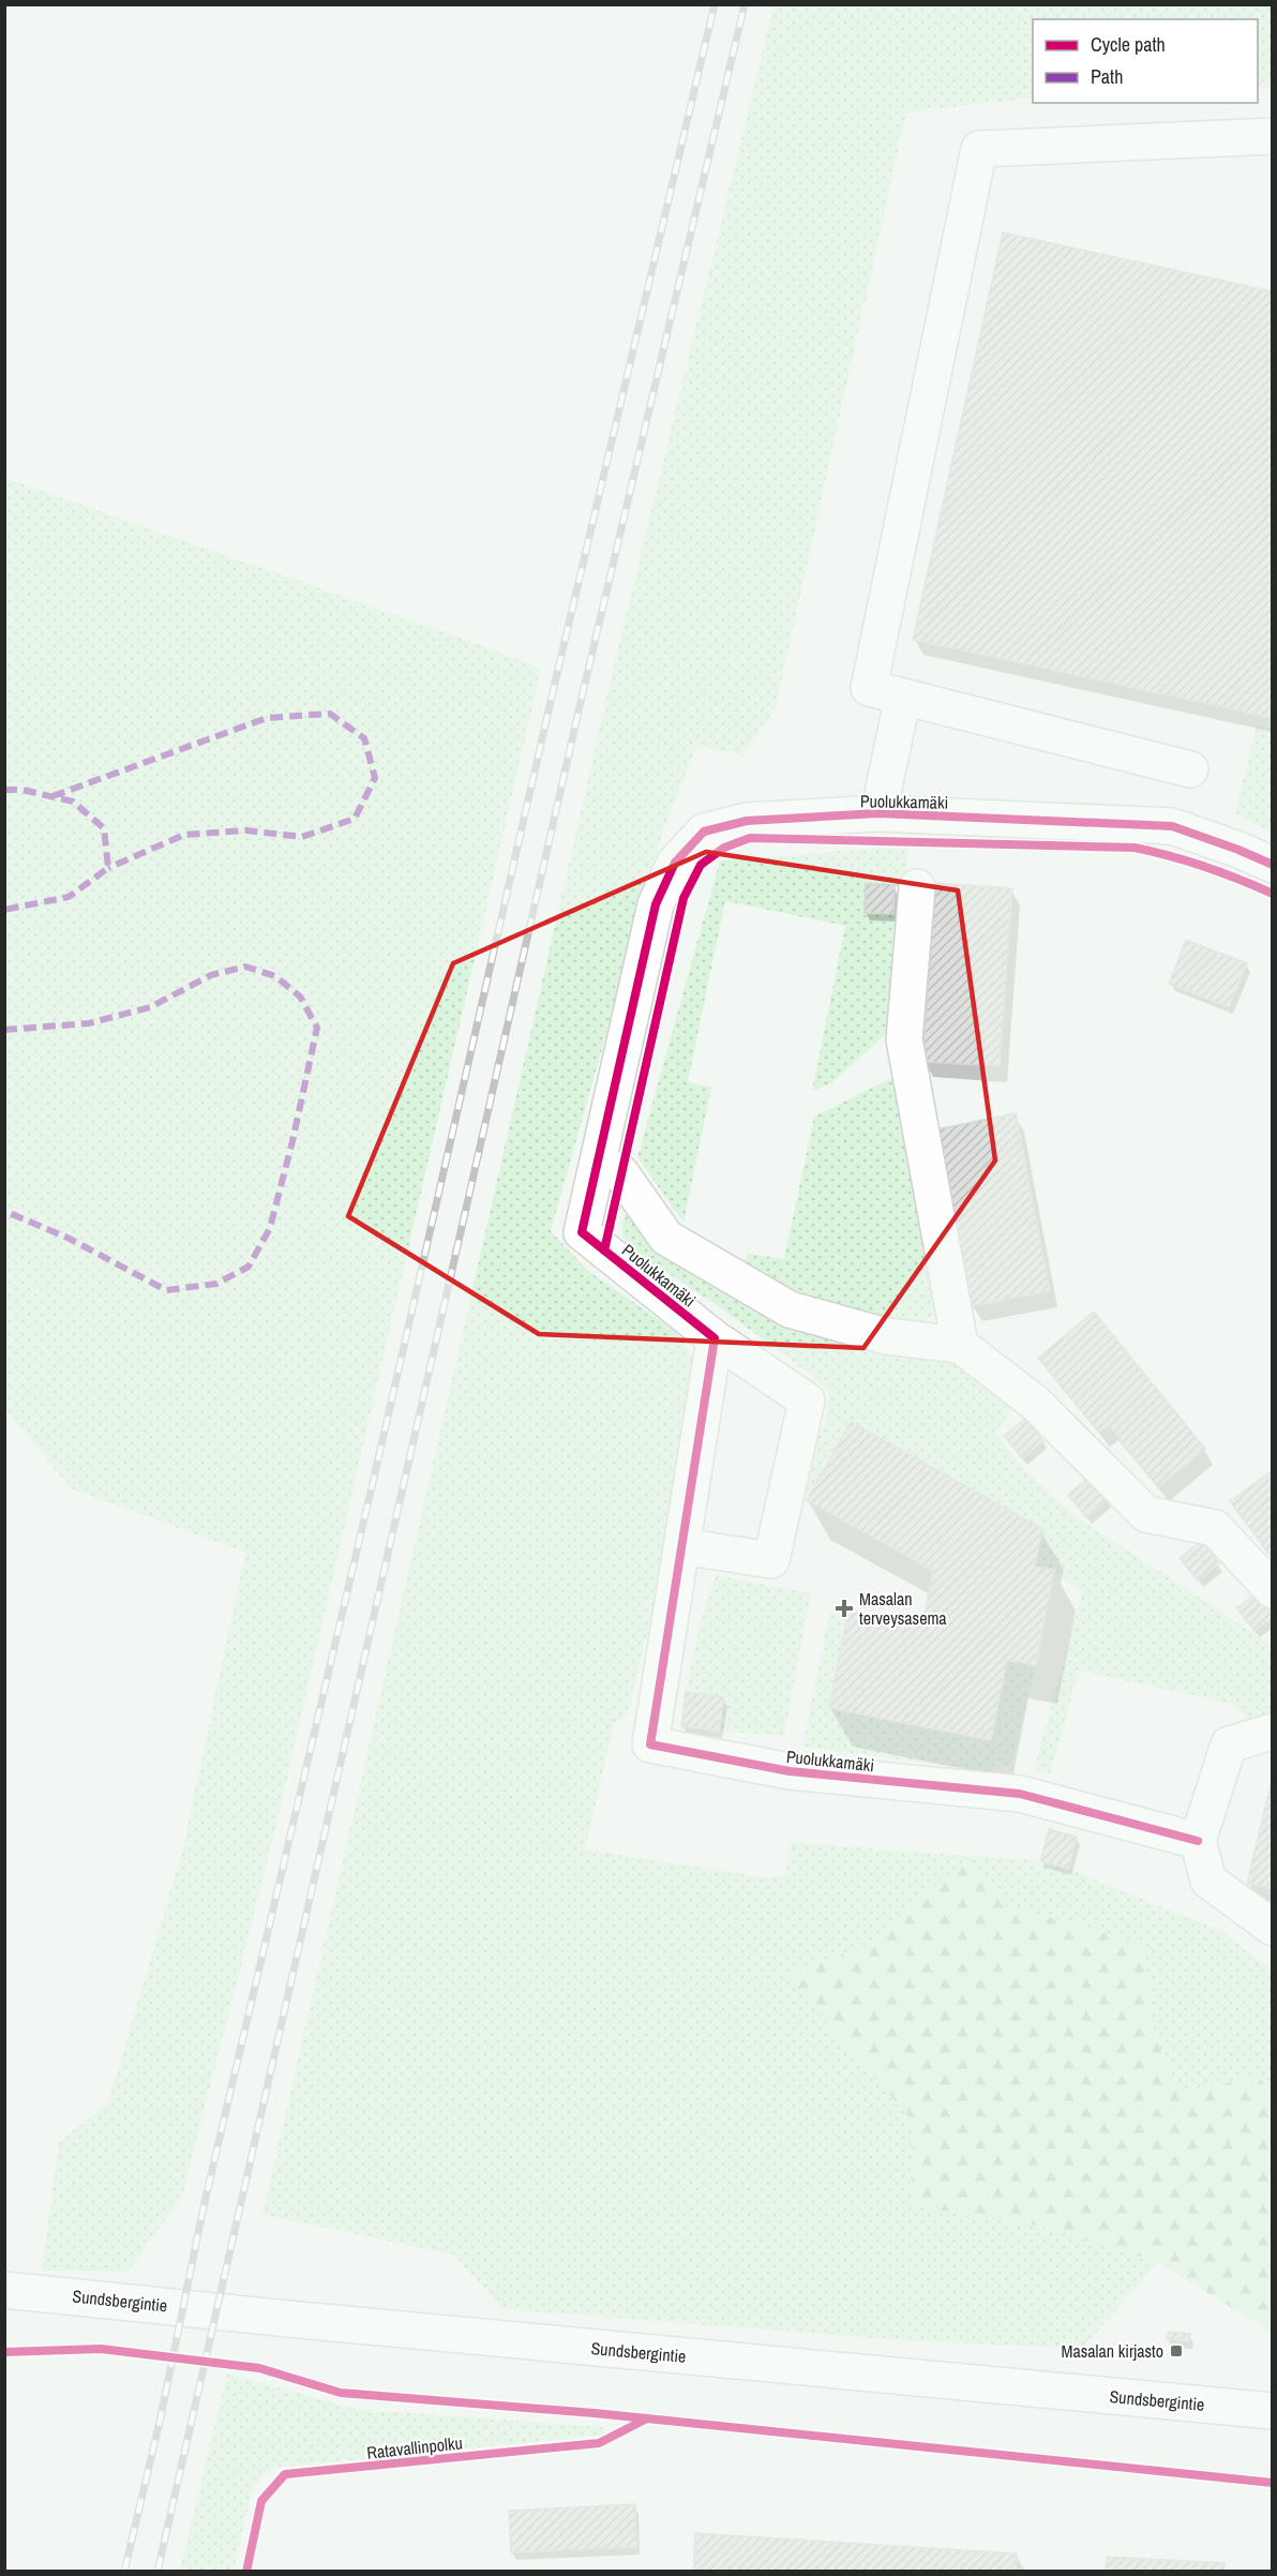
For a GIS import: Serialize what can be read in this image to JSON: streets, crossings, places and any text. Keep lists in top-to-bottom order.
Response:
{
  "streets": {
    "street": ["Puolukkamäki", "Sundsbergintie"],
    "cycle path": ["Ratavallinpolku"]
  },
  "places": {
    "health": ["Masalan terveysasema"],
    "transit": ["Masalan kirjasto"]
  },
  "legend": ["Cycle path", "Path"]
}
